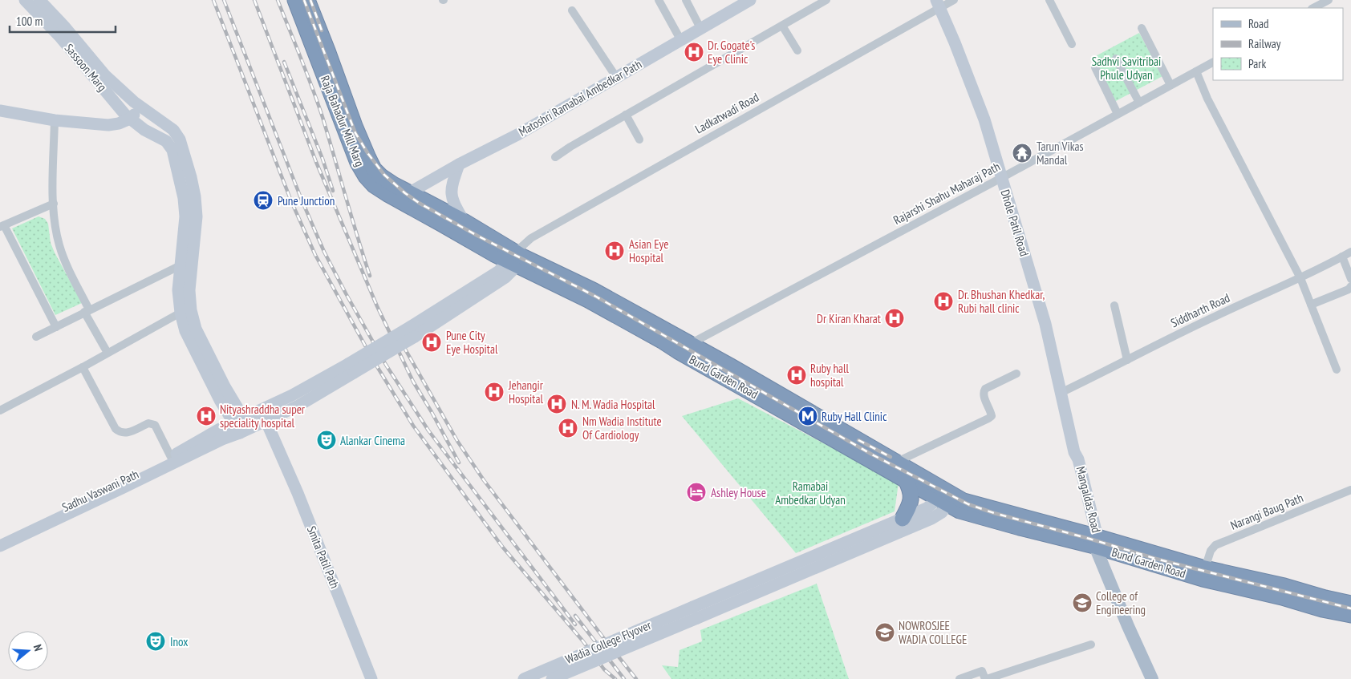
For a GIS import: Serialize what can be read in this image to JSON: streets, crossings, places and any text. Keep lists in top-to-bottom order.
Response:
{
  "streets": {
    "highway": ["Raja Bahadur Mill Marg", "Bund Garden Road"],
    "main road": [
      "Sassoon Marg",
      "Matoshri Ramabai Ambedkar Path",
      "Dhole Patil Road",
      "Sadhu Vaswani Path",
      "Mangaldas Road",
      "Smita Patil Path",
      "Wadia College Flyover"
    ],
    "street": [
      "Ladkatwadi Road",
      "Rajarshi Shahu Maharaj Path",
      "Siddharth Road",
      "Narangi Baug Path"
    ]
  },
  "crossings": [
    ["Sassoon Marg", "Sadhu Vaswani Path"],
    ["Matoshri Ramabai Ambedkar Path", "Raja Bahadur Mill Marg"],
    ["Ladkatwadi Road", "Raja Bahadur Mill Marg"],
    ["Ladkatwadi Road", "Dhole Patil Road"],
    ["Ladkatwadi Road", "Bund Garden Road"],
    ["Raja Bahadur Mill Marg", "Bund Garden Road"],
    ["Rajarshi Shahu Maharaj Path", "Dhole Patil Road"],
    ["Rajarshi Shahu Maharaj Path", "Bund Garden Road"],
    ["Dhole Patil Road", "Siddharth Road"],
    ["Dhole Patil Road", "Mangaldas Road"],
    ["Bund Garden Road", "Mangaldas Road"],
    ["Bund Garden Road", "Narangi Baug Path"],
    ["Sadhu Vaswani Path", "Smita Patil Path"]
  ],
  "parks": ["Sadhvi Savitribai Phule Udyan", "Ramabai Ambedkar Udyan"],
  "places": {
    "hospital": [
      "Dr. Gogate's Eye Clinic",
      "Asian Eye Hospital",
      "Dr. Bhushan Khedkar, Rubi hall clinic",
      "Dr Kiran Kharat",
      "Pune City Eye Hospital",
      "Ruby hall hospital",
      "Jehangir Hospital",
      "N. M. Wadia Hospital",
      "Nityashraddha super speciality hospital",
      "Nm Wadia Institute Of Cardiology"
    ],
    "temple": ["Tarun Vikas Mandal"],
    "station": ["Pune Junction"],
    "metro station": ["Ruby Hall Clinic"],
    "theatre": ["Alankar Cinema", "Inox"],
    "hotel": ["Ashley House"],
    "school or university": ["College of Engineering", "NOWROSJEE WADIA COLLEGE"]
  },
  "legend": ["Road", "Railway", "Park"],
  "scale_bar": "100 m",
  "north": "right"
}
